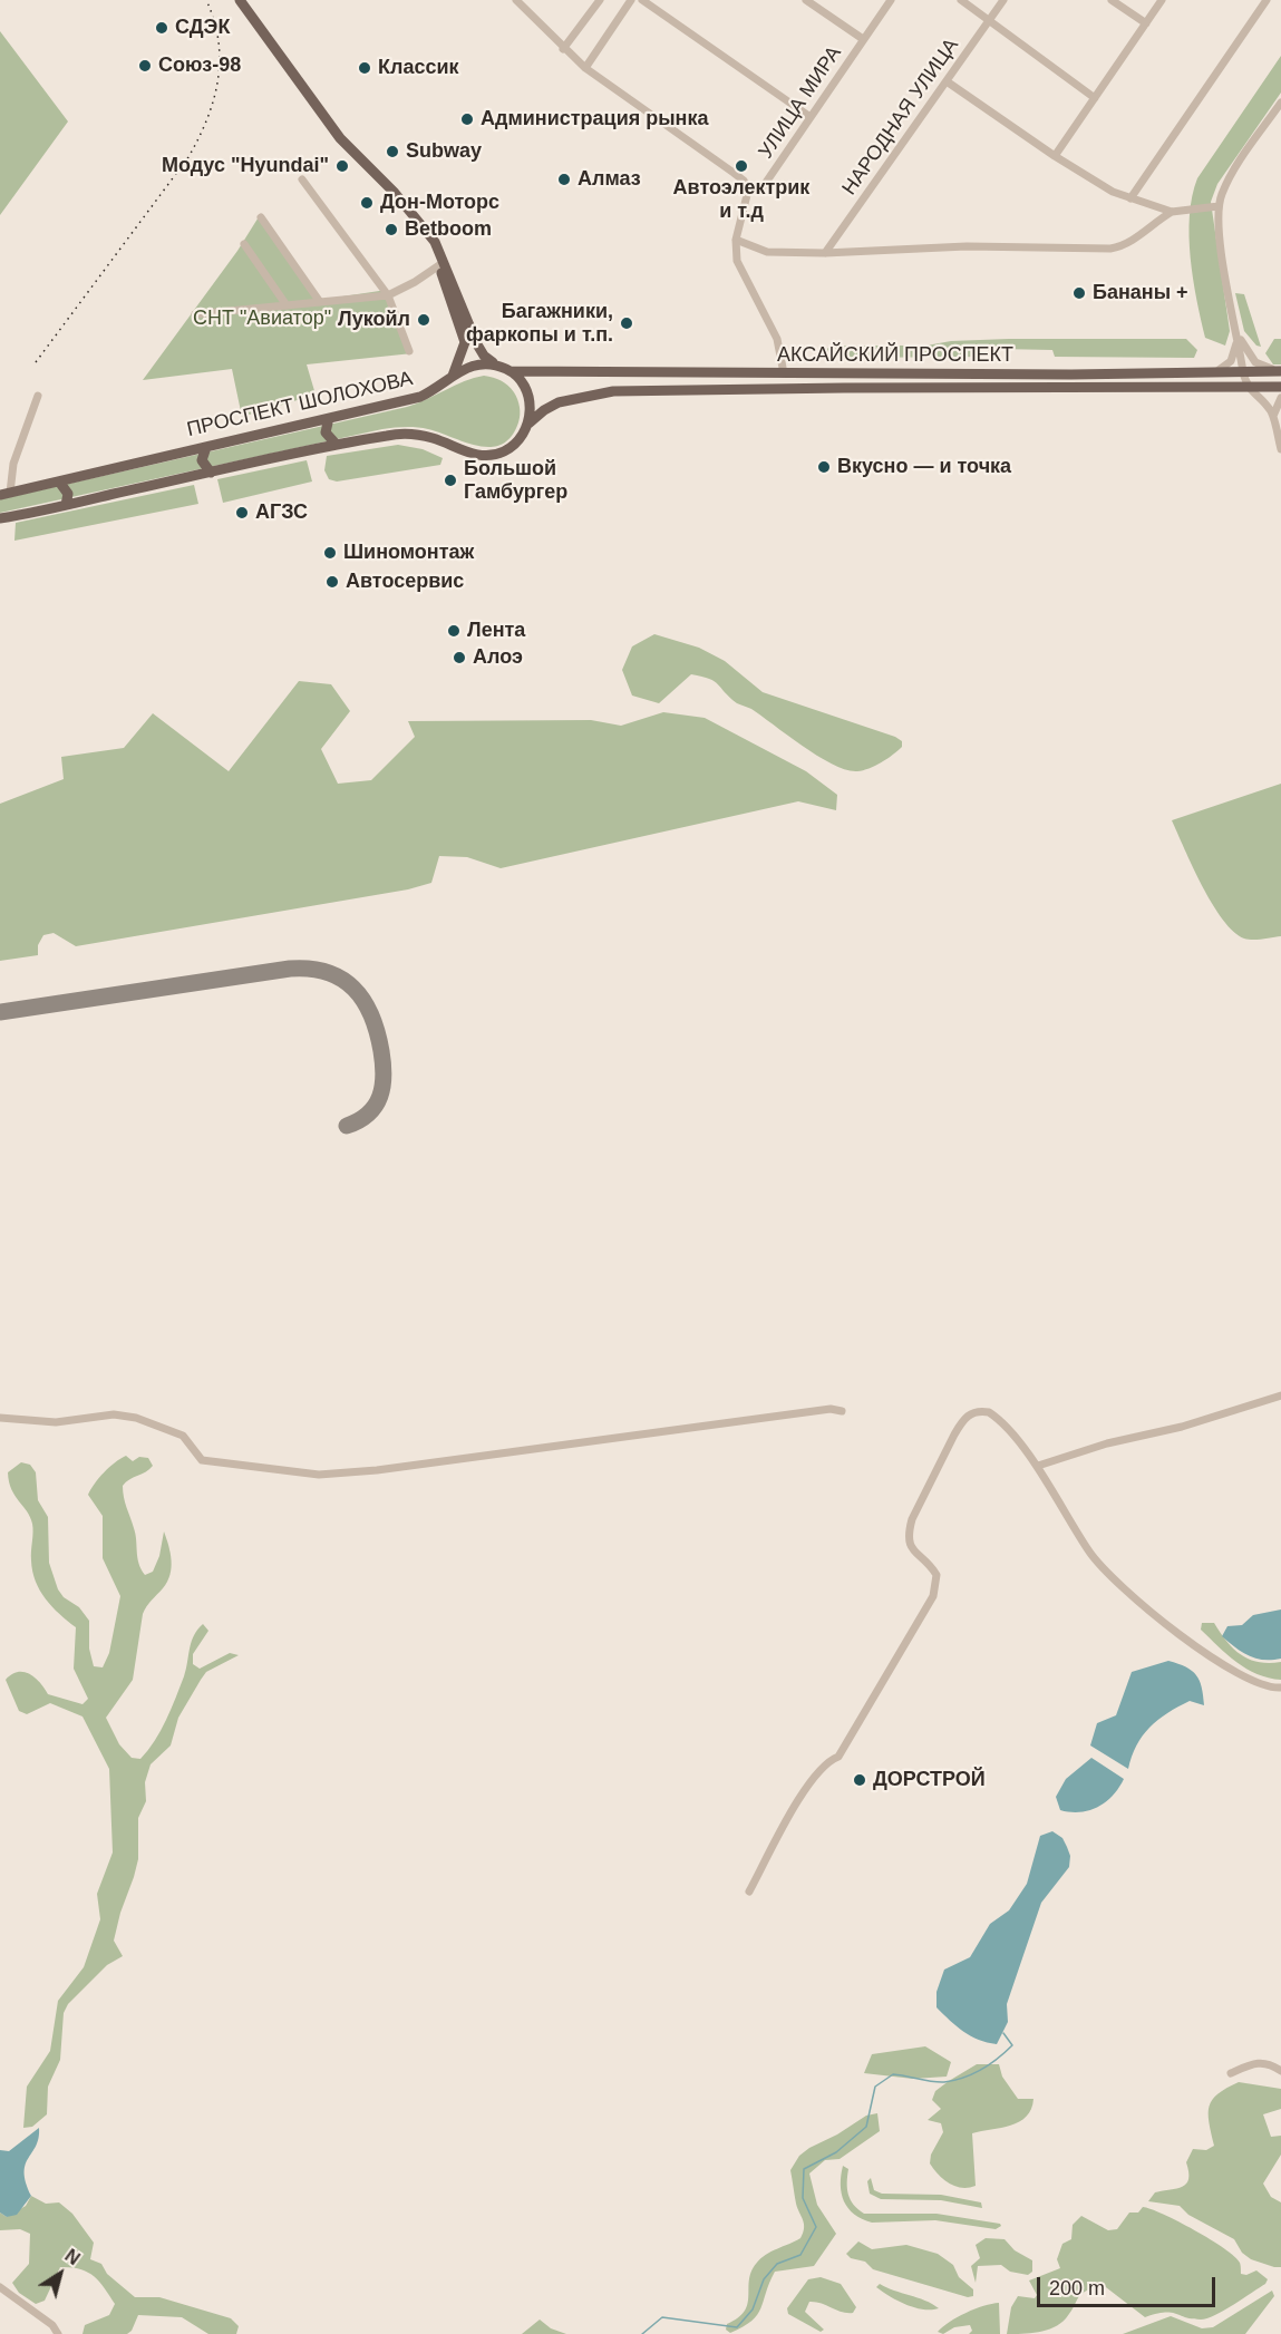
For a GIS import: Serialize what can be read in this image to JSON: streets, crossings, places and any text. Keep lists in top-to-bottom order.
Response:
{
  "streets": {
    "main road": ["АКСАЙСКИЙ ПРОСПЕКТ", "ПРОСПЕКТ ШОЛОХОВА"],
    "street": ["УЛИЦА МИРА", "НАРОДНАЯ УЛИЦА"]
  },
  "parks": ["СНТ \"Авиатор\""],
  "places": [
    "СДЭК",
    "Союз-98",
    "Классик",
    "Администрация рынка",
    "Subway",
    "Модус \"Hyundai\"",
    "Автоэлектрик и т.д",
    "Алмаз",
    "Дон-Моторс",
    "Betboom",
    "Бананы +",
    "Лукойл",
    "Багажники, фаркопы и т.п.",
    "Вкусно — и точка",
    "Большой Гамбургер",
    "АГЗС",
    "Шиномонтаж",
    "Автосервис",
    "Лента",
    "Алоэ",
    "ДОРСТРОЙ"
  ],
  "scale_bar": "200 m",
  "north": "top right"
}
